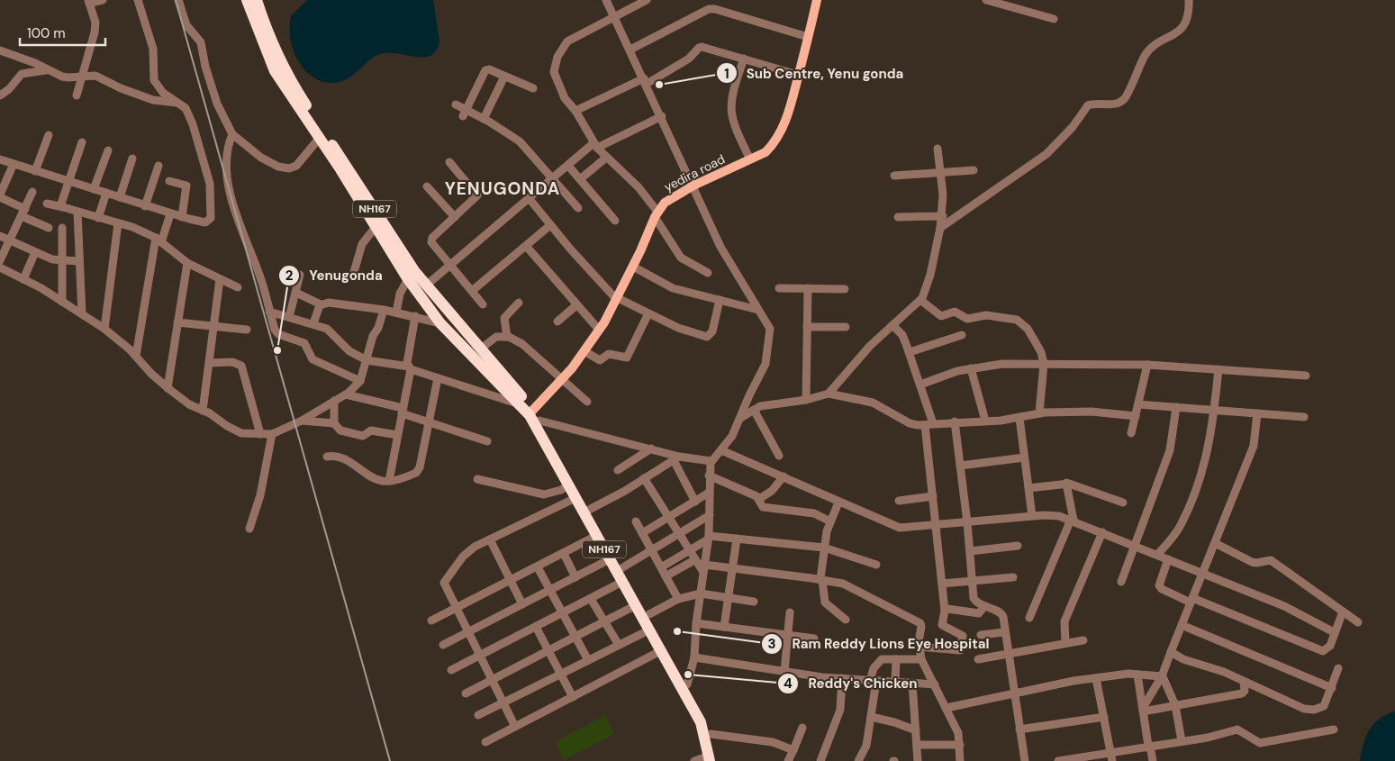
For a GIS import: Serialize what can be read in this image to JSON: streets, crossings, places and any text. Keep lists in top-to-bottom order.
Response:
{
  "streets": {
    "highway": ["NH167"],
    "main road": ["yedira road"]
  },
  "crossings": [
    ["yedira road", "NH167"]
  ],
  "districts": ["YENUGONDA"],
  "places": [
    "Sub Centre, Yenu gonda",
    "Yenugonda",
    "Ram Reddy Lions Eye Hospital",
    "Reddy's Chicken"
  ],
  "scale_bar": "100 m"
}
